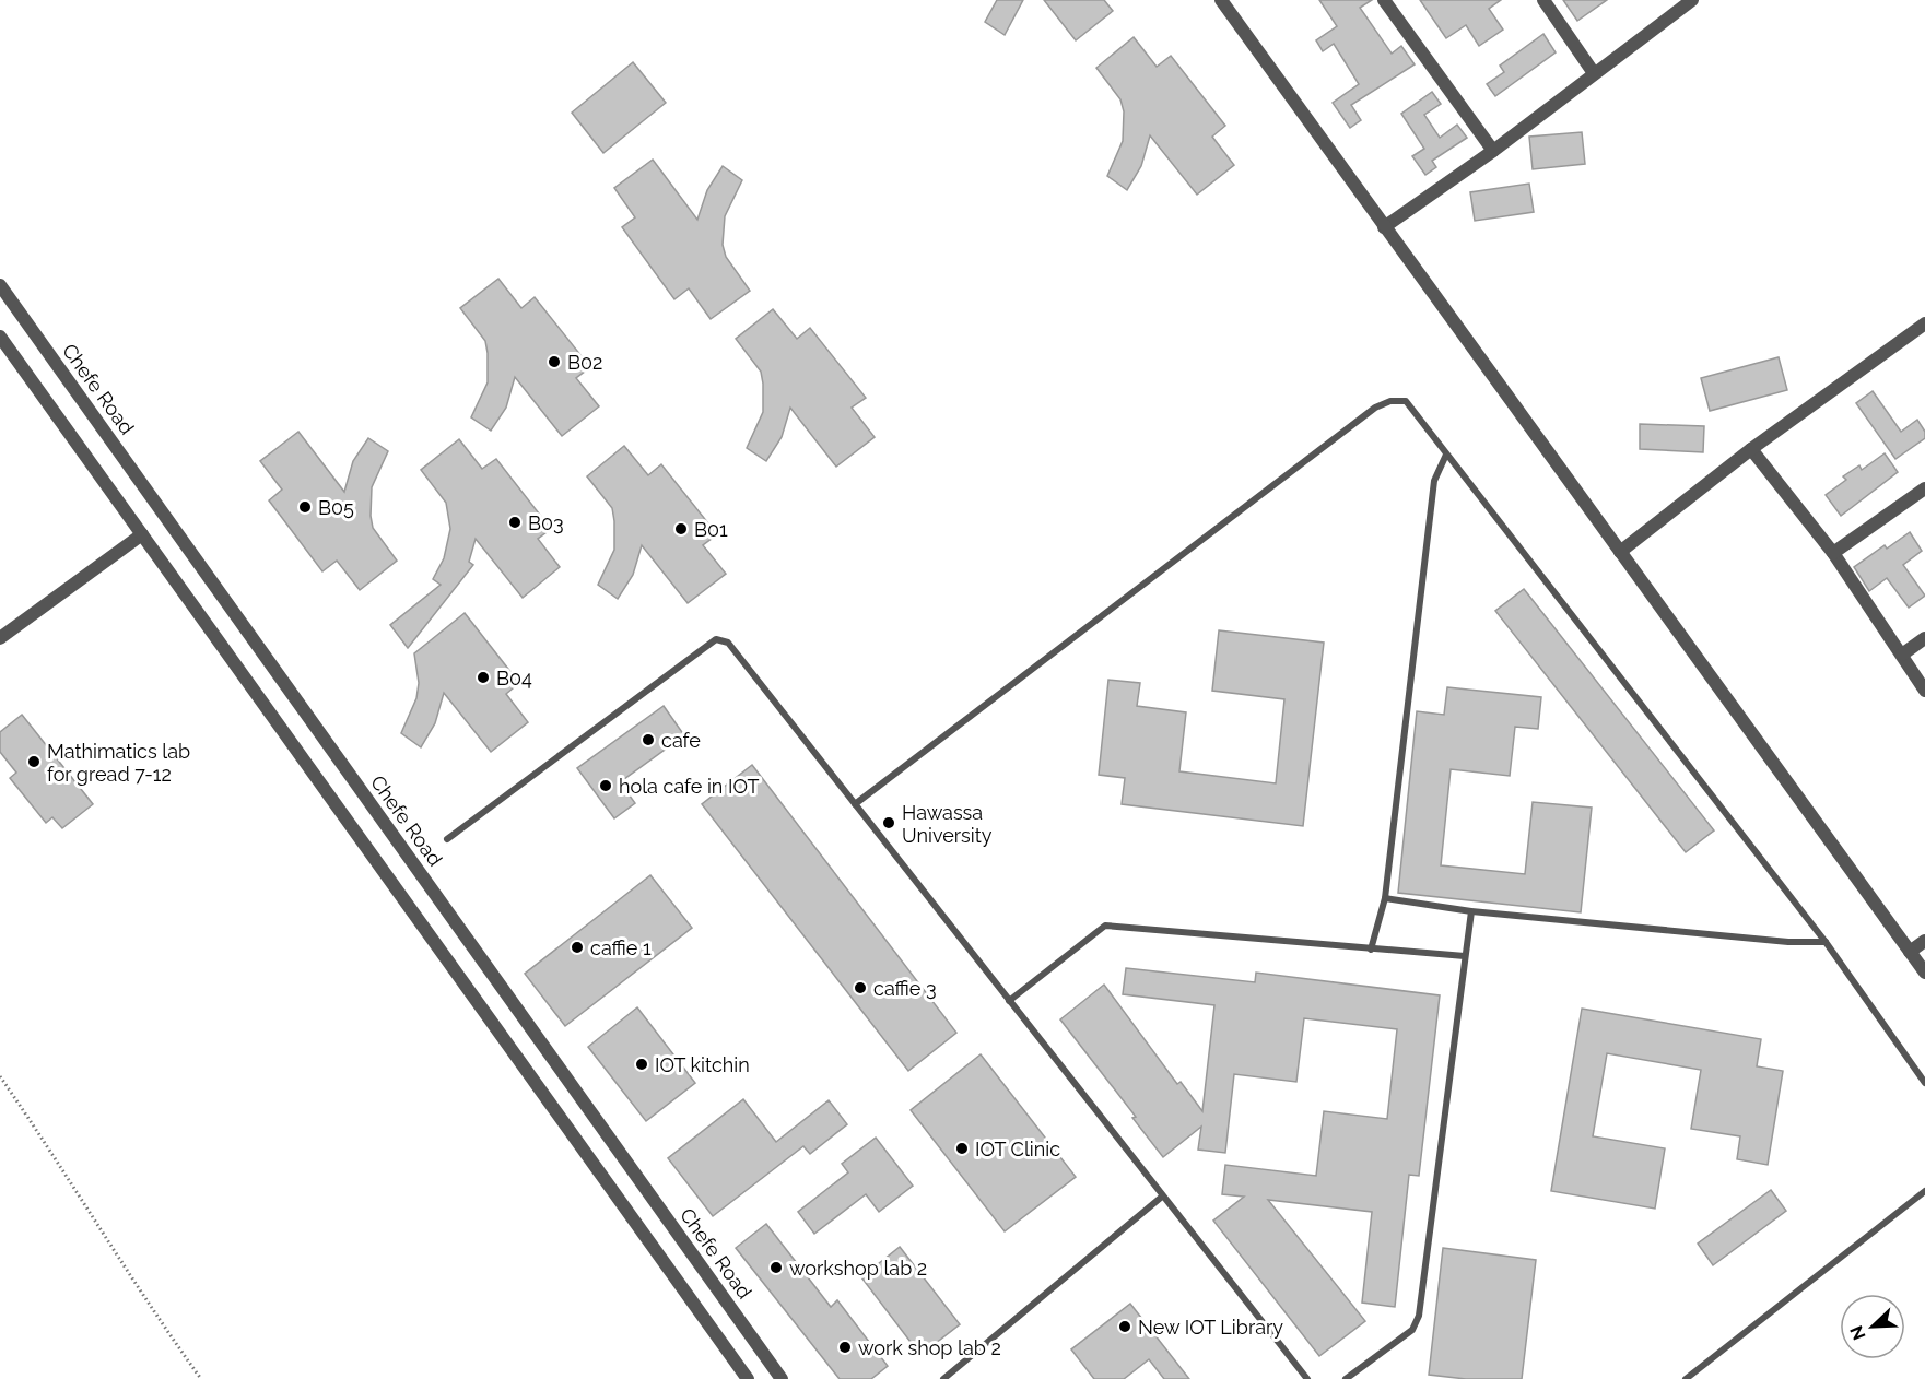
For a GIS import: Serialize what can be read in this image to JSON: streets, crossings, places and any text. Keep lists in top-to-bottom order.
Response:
{
  "streets": {
    "street": ["Chefe Road"]
  },
  "places": [
    "B02",
    "B05",
    "B03",
    "B01",
    "B04",
    "cafe",
    "Mathimatics lab for gread 7-12",
    "hola cafe in IOT",
    "Hawassa University",
    "caffie 1",
    "caffie 3",
    "IOT kitchin",
    "IOT Clinic",
    "workshop lab 2",
    "New IOT Library",
    "work shop lab 2"
  ],
  "north": "bottom left"
}
